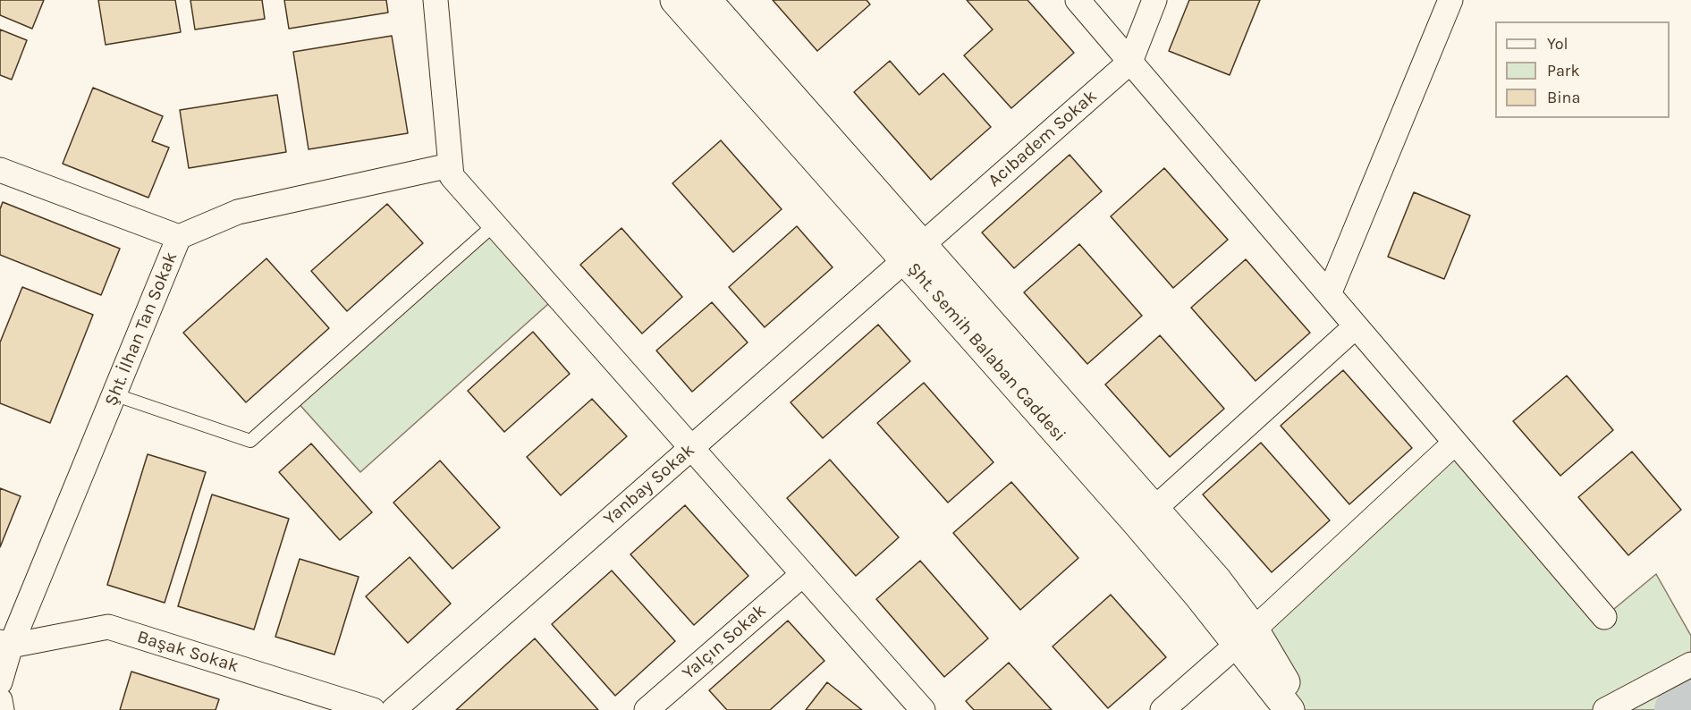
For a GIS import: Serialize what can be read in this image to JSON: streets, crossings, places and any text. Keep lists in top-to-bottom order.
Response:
{
  "streets": {
    "street": [
      "Acıbadem Sokak",
      "Şht. İlhan Tan Sokak",
      "Şht. Semih Balaban Caddesi",
      "Yanbay Sokak",
      "Yalçın Sokak",
      "Başak Sokak"
    ]
  },
  "crossings": [
    ["Acıbadem Sokak", "Şht. Semih Balaban Caddesi"],
    ["Acıbadem Sokak", "Yanbay Sokak"],
    ["Şht. İlhan Tan Sokak", "Başak Sokak"],
    ["Şht. Semih Balaban Caddesi", "Yanbay Sokak"]
  ],
  "legend": ["Yol", "Park", "Bina"]
}
